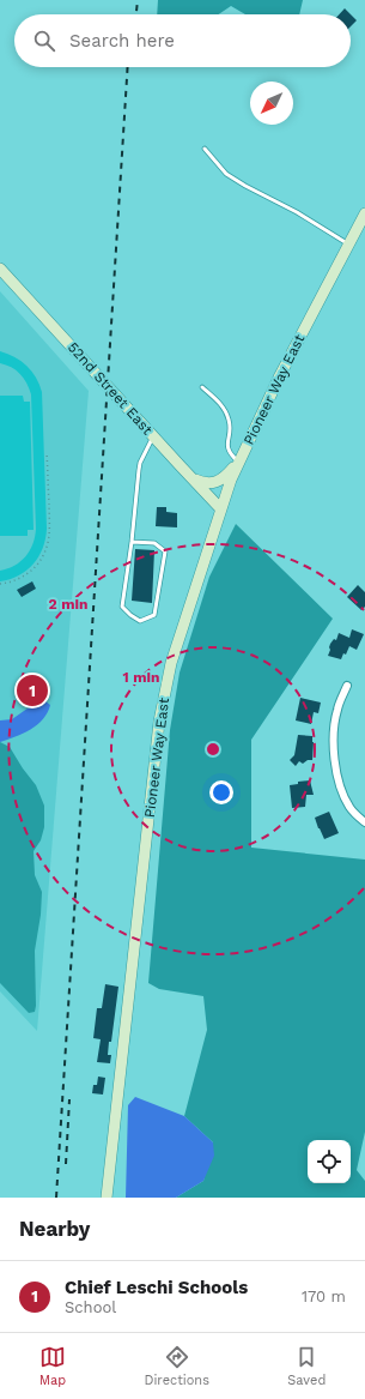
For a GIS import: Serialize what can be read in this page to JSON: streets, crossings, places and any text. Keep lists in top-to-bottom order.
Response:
{
  "streets": {
    "main road": ["52nd Street East", "Pioneer Way East"]
  },
  "crossings": [
    ["52nd Street East", "Pioneer Way East"]
  ],
  "north": "bottom left",
  "page": {
    "search": "Search here",
    "pins": "1",
    "heading": "Nearby",
    "list": [
      {
        "mark": "1",
        "name": "Chief Leschi Schools",
        "note": "School",
        "value": "170 m"
      }
    ],
    "nav": ["Map", "Directions", "Saved"]
  },
  "rings": ["2 min", "1 min"]
}
